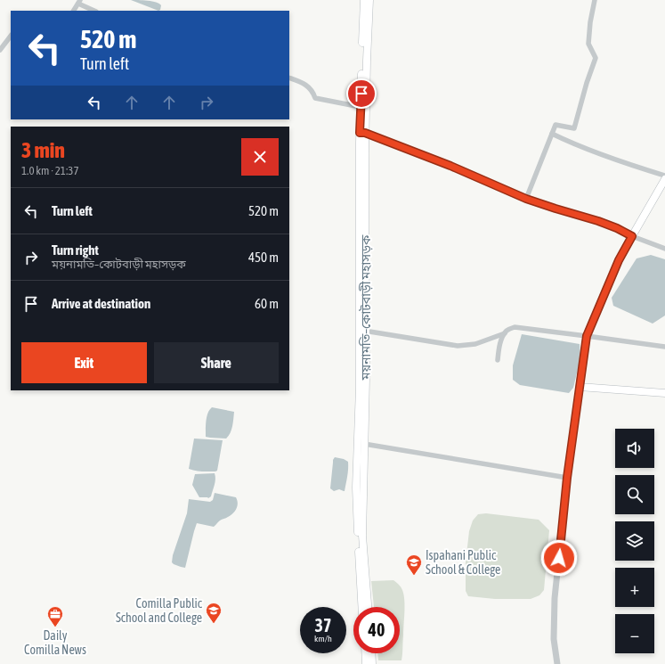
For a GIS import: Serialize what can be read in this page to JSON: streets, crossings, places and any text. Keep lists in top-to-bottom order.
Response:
{
  "streets": {
    "main road": ["ময়নামতি–কোটবাড়ী মহাসড়ক"]
  },
  "places": {
    "school or university": ["Ispahani Public School & College", "Comilla Public School and College"],
    "office": ["Daily Comilla News"]
  },
  "page": {
    "turn": ["520 m", "Turn left"],
    "heading": ["3 min", "1.0 km · 21:37"],
    "list": [
      {
        "name": "Turn left",
        "value": "520 m"
      },
      {
        "name": "Turn right",
        "note": "ময়নামতি–কোটবাড়ী মহাসড়ক",
        "value": "450 m"
      },
      {
        "name": "Arrive at destination",
        "value": "60 m"
      }
    ],
    "buttons": ["Exit", "Share"],
    "map_buttons": ["+", "−"],
    "speed": "37 km/h",
    "limit": "40"
  }
}
